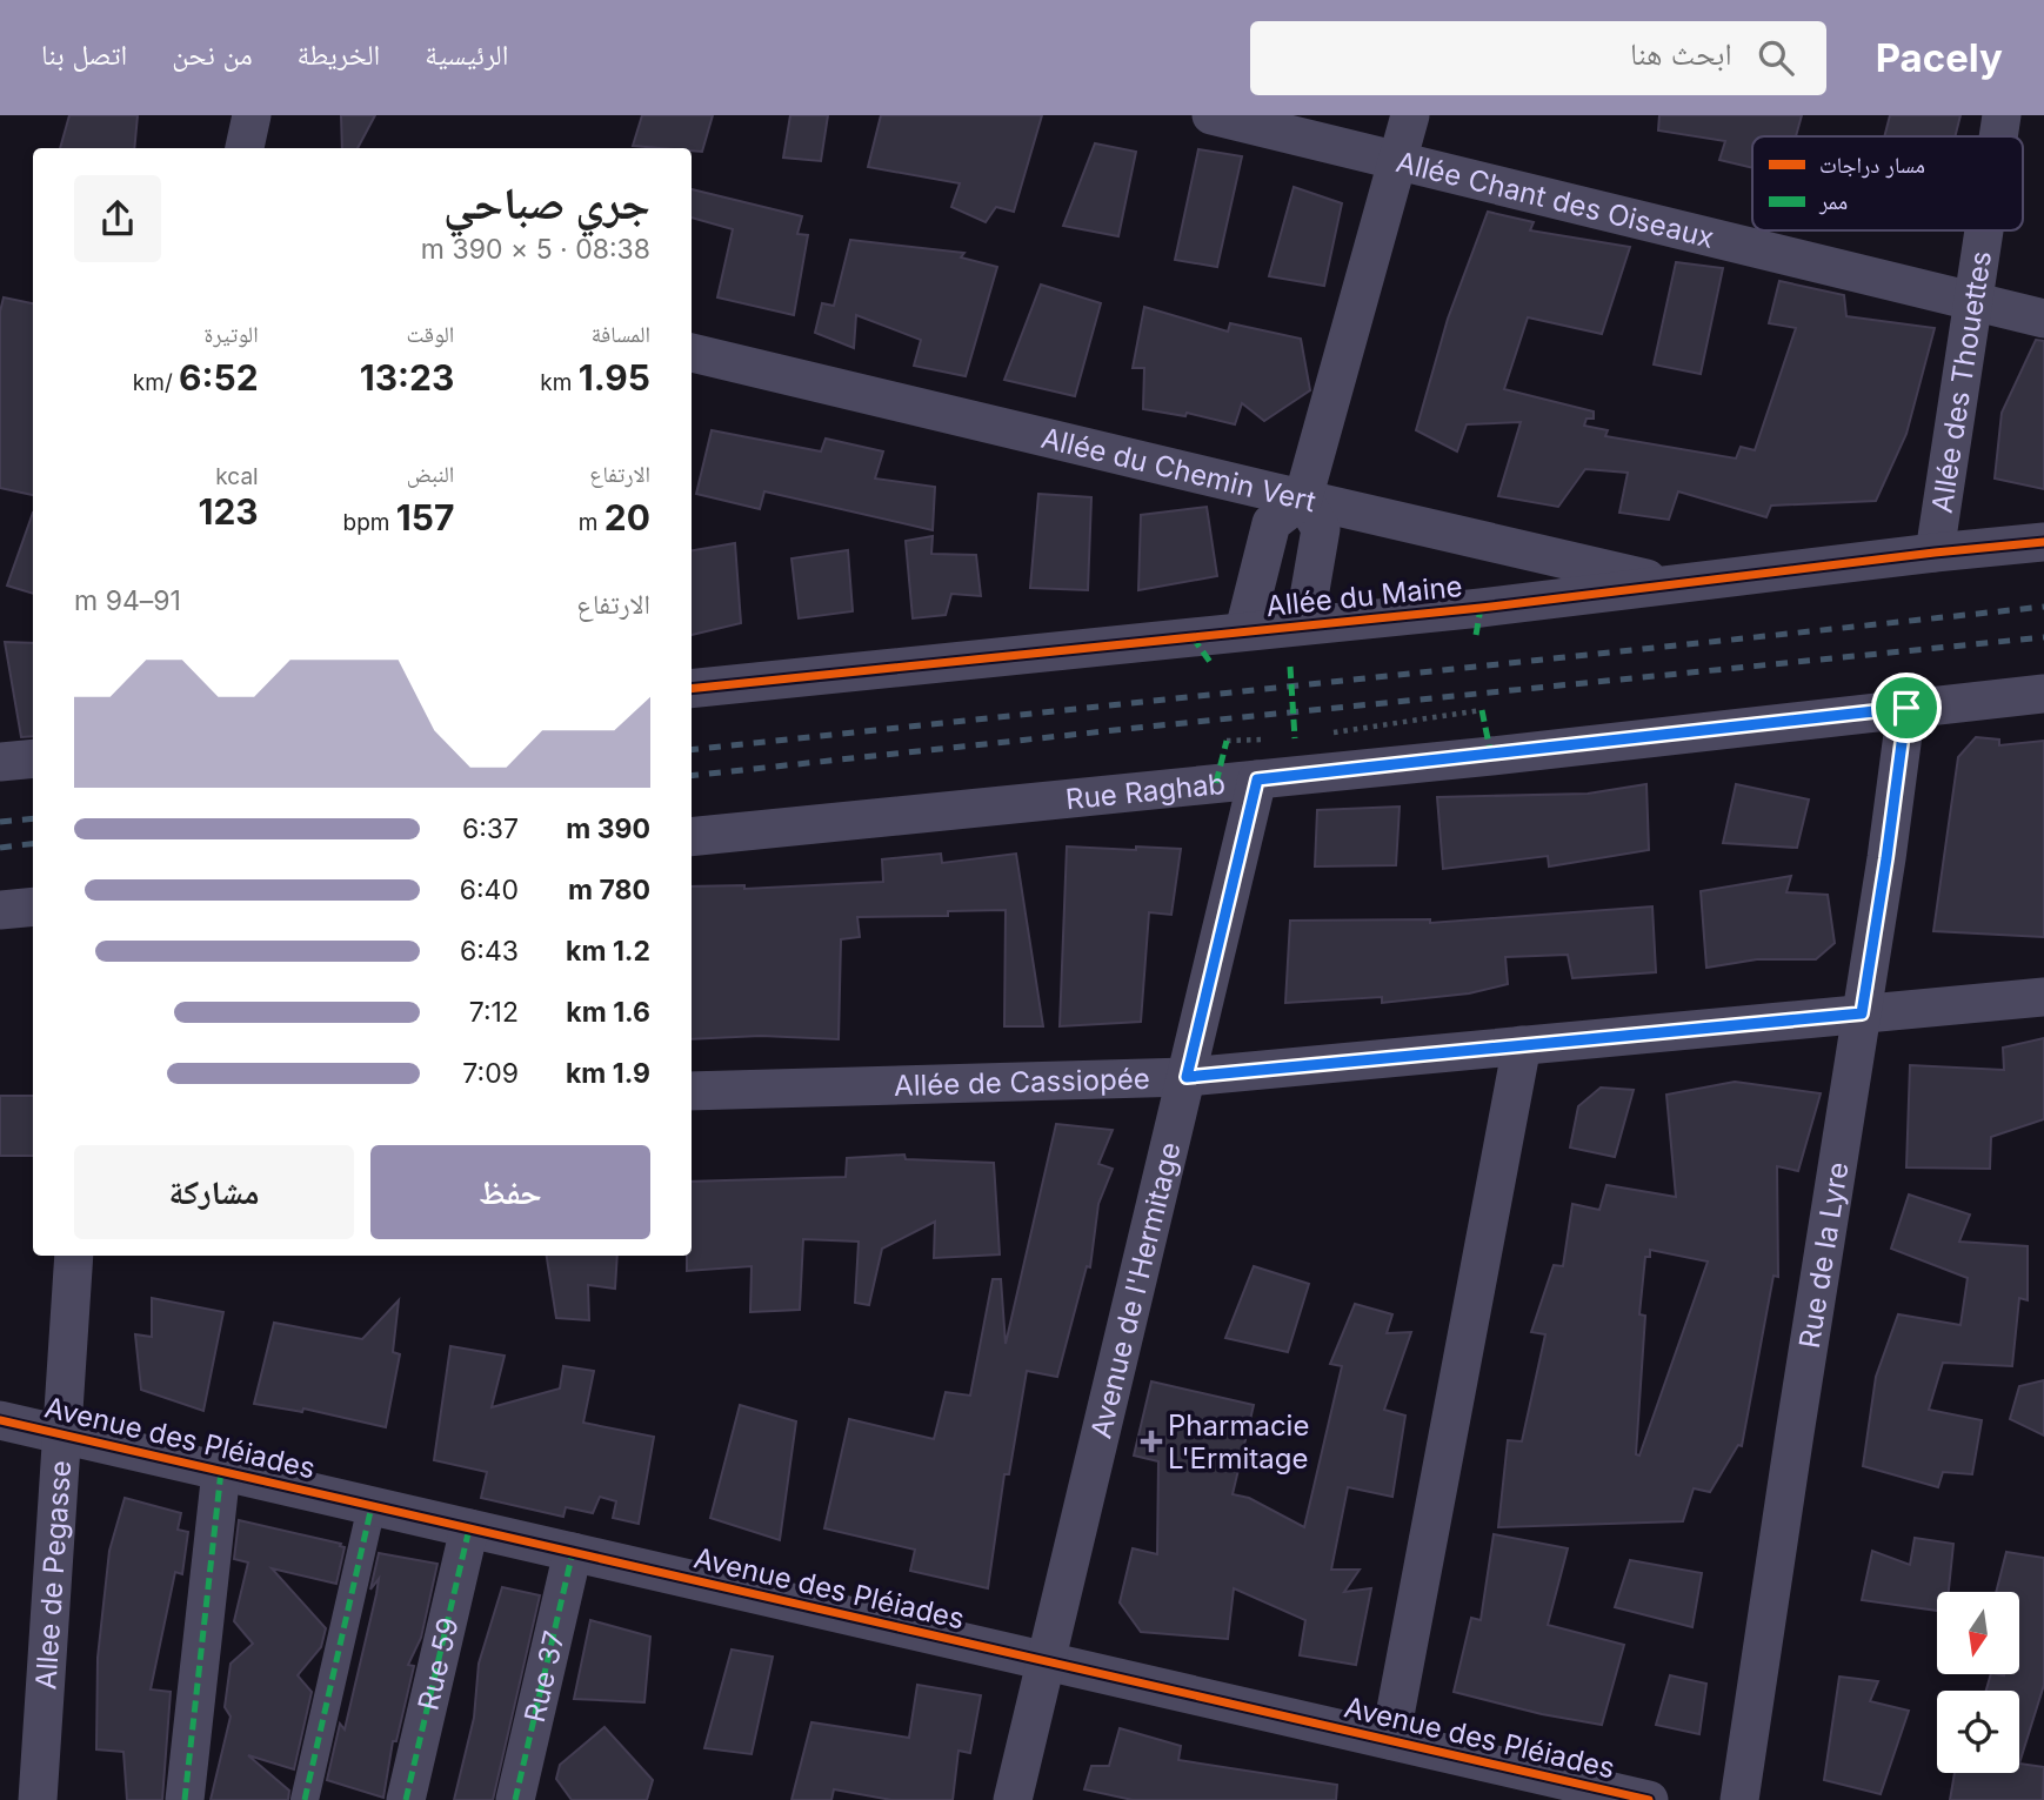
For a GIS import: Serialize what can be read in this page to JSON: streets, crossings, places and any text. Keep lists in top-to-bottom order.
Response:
{
  "streets": {
    "street": [
      "Allée Chant des Oiseaux",
      "Allée des Thouettes",
      "Allée du Chemin Vert",
      "Allée du Maine",
      "Rue Raghab",
      "Allée de Cassiopée",
      "Rue de la Lyre",
      "Avenue de l'Hermitage",
      "Avenue des Pléiades",
      "Allee de Pegasse",
      "Rue 59",
      "Rue 37"
    ]
  },
  "crossings": [
    ["Allée Chant des Oiseaux", "Allée des Thouettes"],
    ["Allée des Thouettes", "Allée du Maine"],
    ["Allée du Chemin Vert", "Allée du Maine"],
    ["Rue Raghab", "Rue de la Lyre"],
    ["Rue Raghab", "Avenue de l'Hermitage"],
    ["Allée de Cassiopée", "Rue de la Lyre"],
    ["Allée de Cassiopée", "Avenue de l'Hermitage"],
    ["Avenue de l'Hermitage", "Avenue des Pléiades"],
    ["Avenue des Pléiades", "Allee de Pegasse"],
    ["Avenue des Pléiades", "Rue 59"],
    ["Avenue des Pléiades", "Rue 37"]
  ],
  "places": {
    "health": ["Pharmacie L'Ermitage"]
  },
  "legend": ["مسار دراجات", "ممر"],
  "north": "bottom",
  "page": {
    "header": "Pacely",
    "search": "ابحث هنا",
    "nav": [
      "الرئيسية",
      "الخريطة",
      "من نحن",
      "اتصل بنا"
    ],
    "heading": ["جري صباحي", "08:38 · 5 × 390 m"],
    "stats": [
      ["المسافة", "1.95 km"],
      ["الوقت", "13:23"],
      ["الوتيرة", "6:52 /km"],
      ["الارتفاع", "20 m"],
      ["النبض", "157 bpm"],
      ["kcal", "123"]
    ],
    "chart": ["الارتفاع", "91–94 m"],
    "list": [
      {
        "name": "390 m",
        "note": "6:37"
      },
      {
        "name": "780 m",
        "note": "6:40"
      },
      {
        "name": "1.2 km",
        "note": "6:43"
      },
      {
        "name": "1.6 km",
        "note": "7:12"
      },
      {
        "name": "1.9 km",
        "note": "7:09"
      }
    ],
    "buttons": ["حفظ", "مشاركة"]
  }
}
